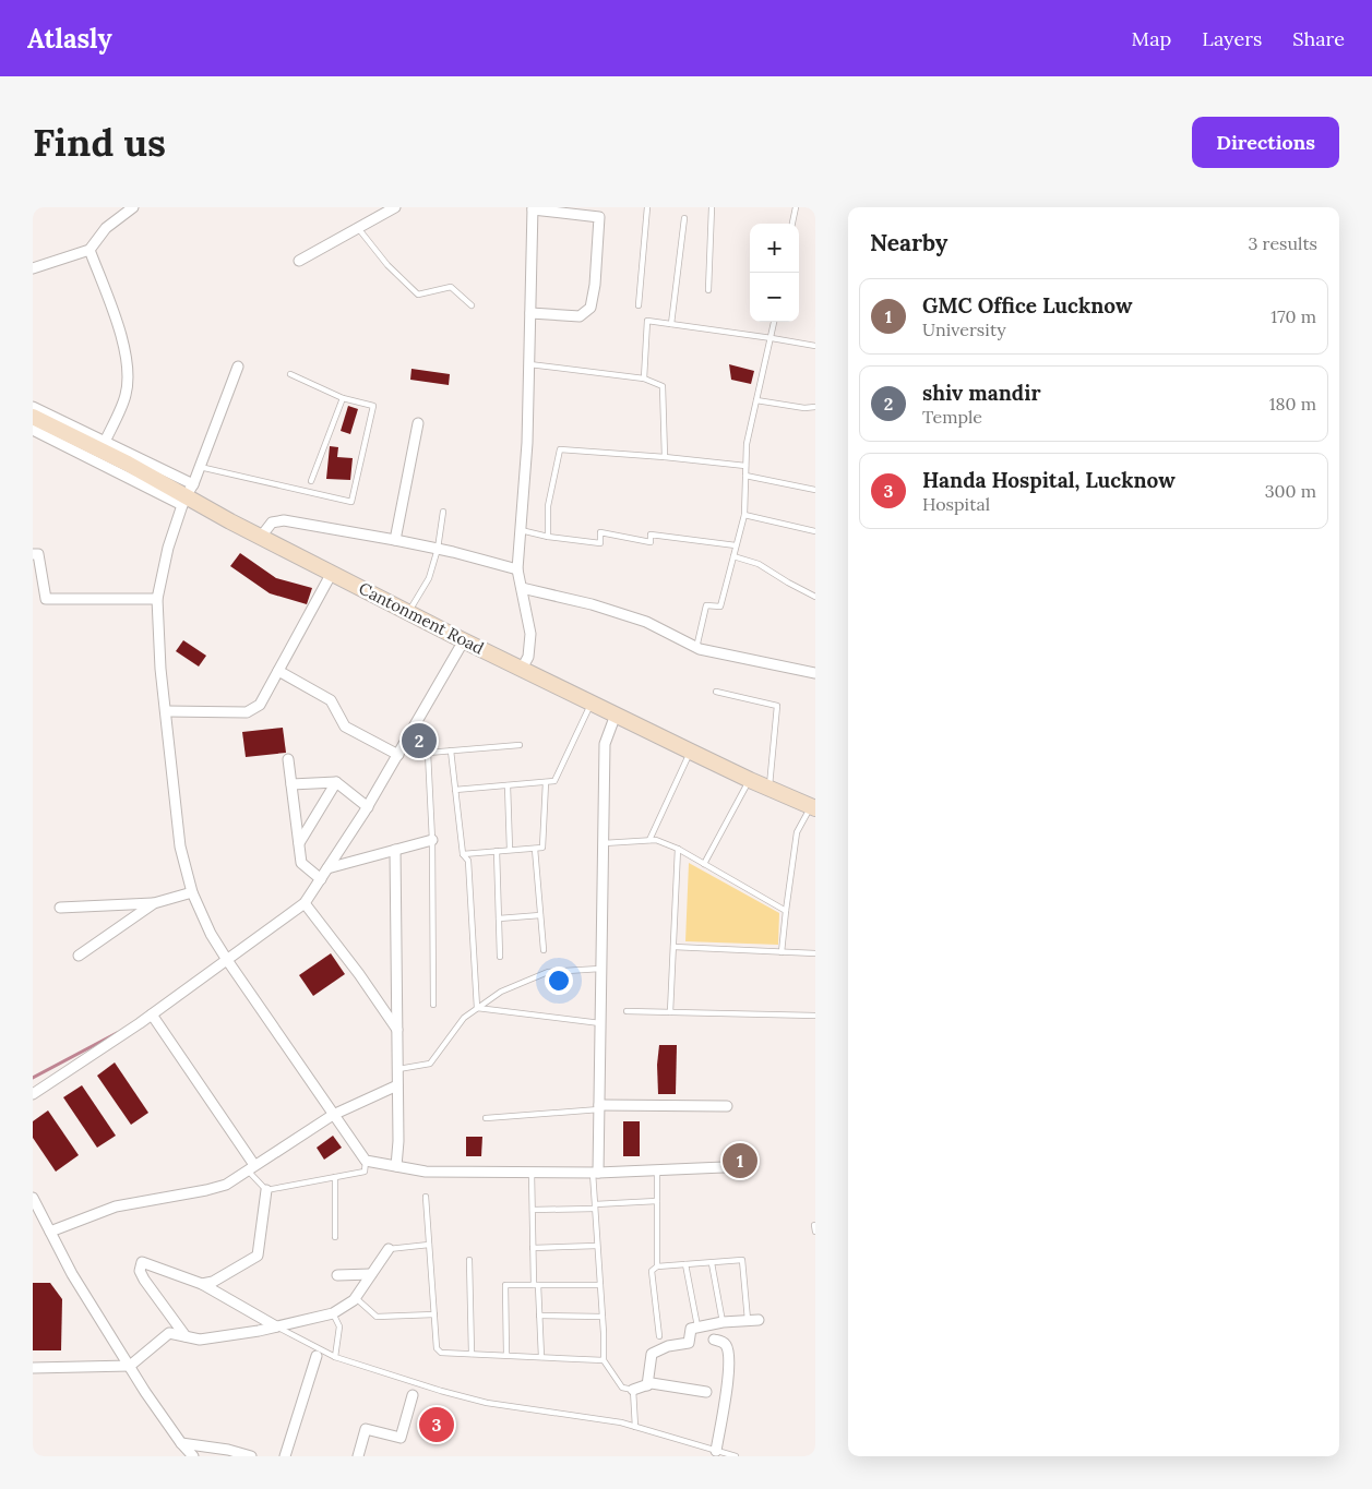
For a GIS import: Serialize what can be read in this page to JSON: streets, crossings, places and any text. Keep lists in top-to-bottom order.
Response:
{
  "streets": {
    "street": ["Cantonment Road"]
  },
  "page": {
    "header": "Atlasly",
    "nav": ["Map", "Layers", "Share"],
    "buttons": "Directions",
    "title": "Find us",
    "heading": ["Nearby", "3 results"],
    "map_buttons": ["+", "−"],
    "list": [
      {
        "mark": "1",
        "name": "GMC Office Lucknow",
        "note": "University",
        "value": "170 m"
      },
      {
        "mark": "2",
        "name": "shiv mandir",
        "note": "Temple",
        "value": "180 m"
      },
      {
        "mark": "3",
        "name": "Handa Hospital, Lucknow",
        "note": "Hospital",
        "value": "300 m"
      }
    ],
    "pins": ["2", "1", "3"]
  }
}
